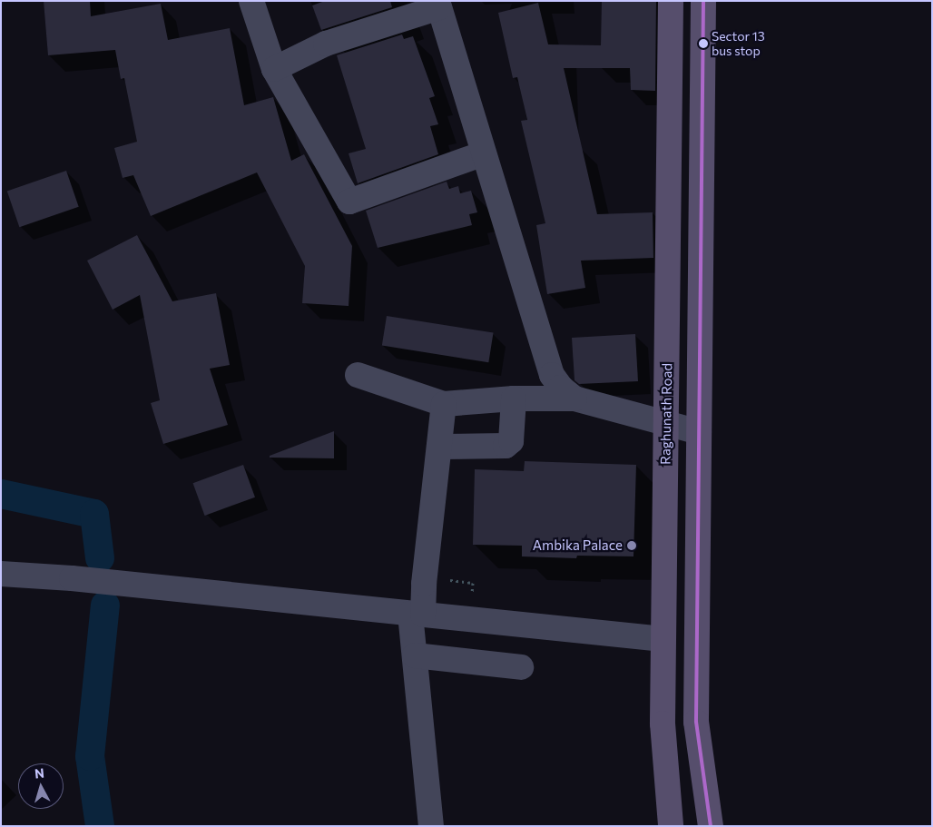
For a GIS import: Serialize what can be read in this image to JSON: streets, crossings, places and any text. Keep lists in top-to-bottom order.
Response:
{
  "streets": {
    "main road": ["Raghunath Road"]
  },
  "places": ["Sector 13 bus stop", "Ambika Palace"],
  "north": "top"
}
